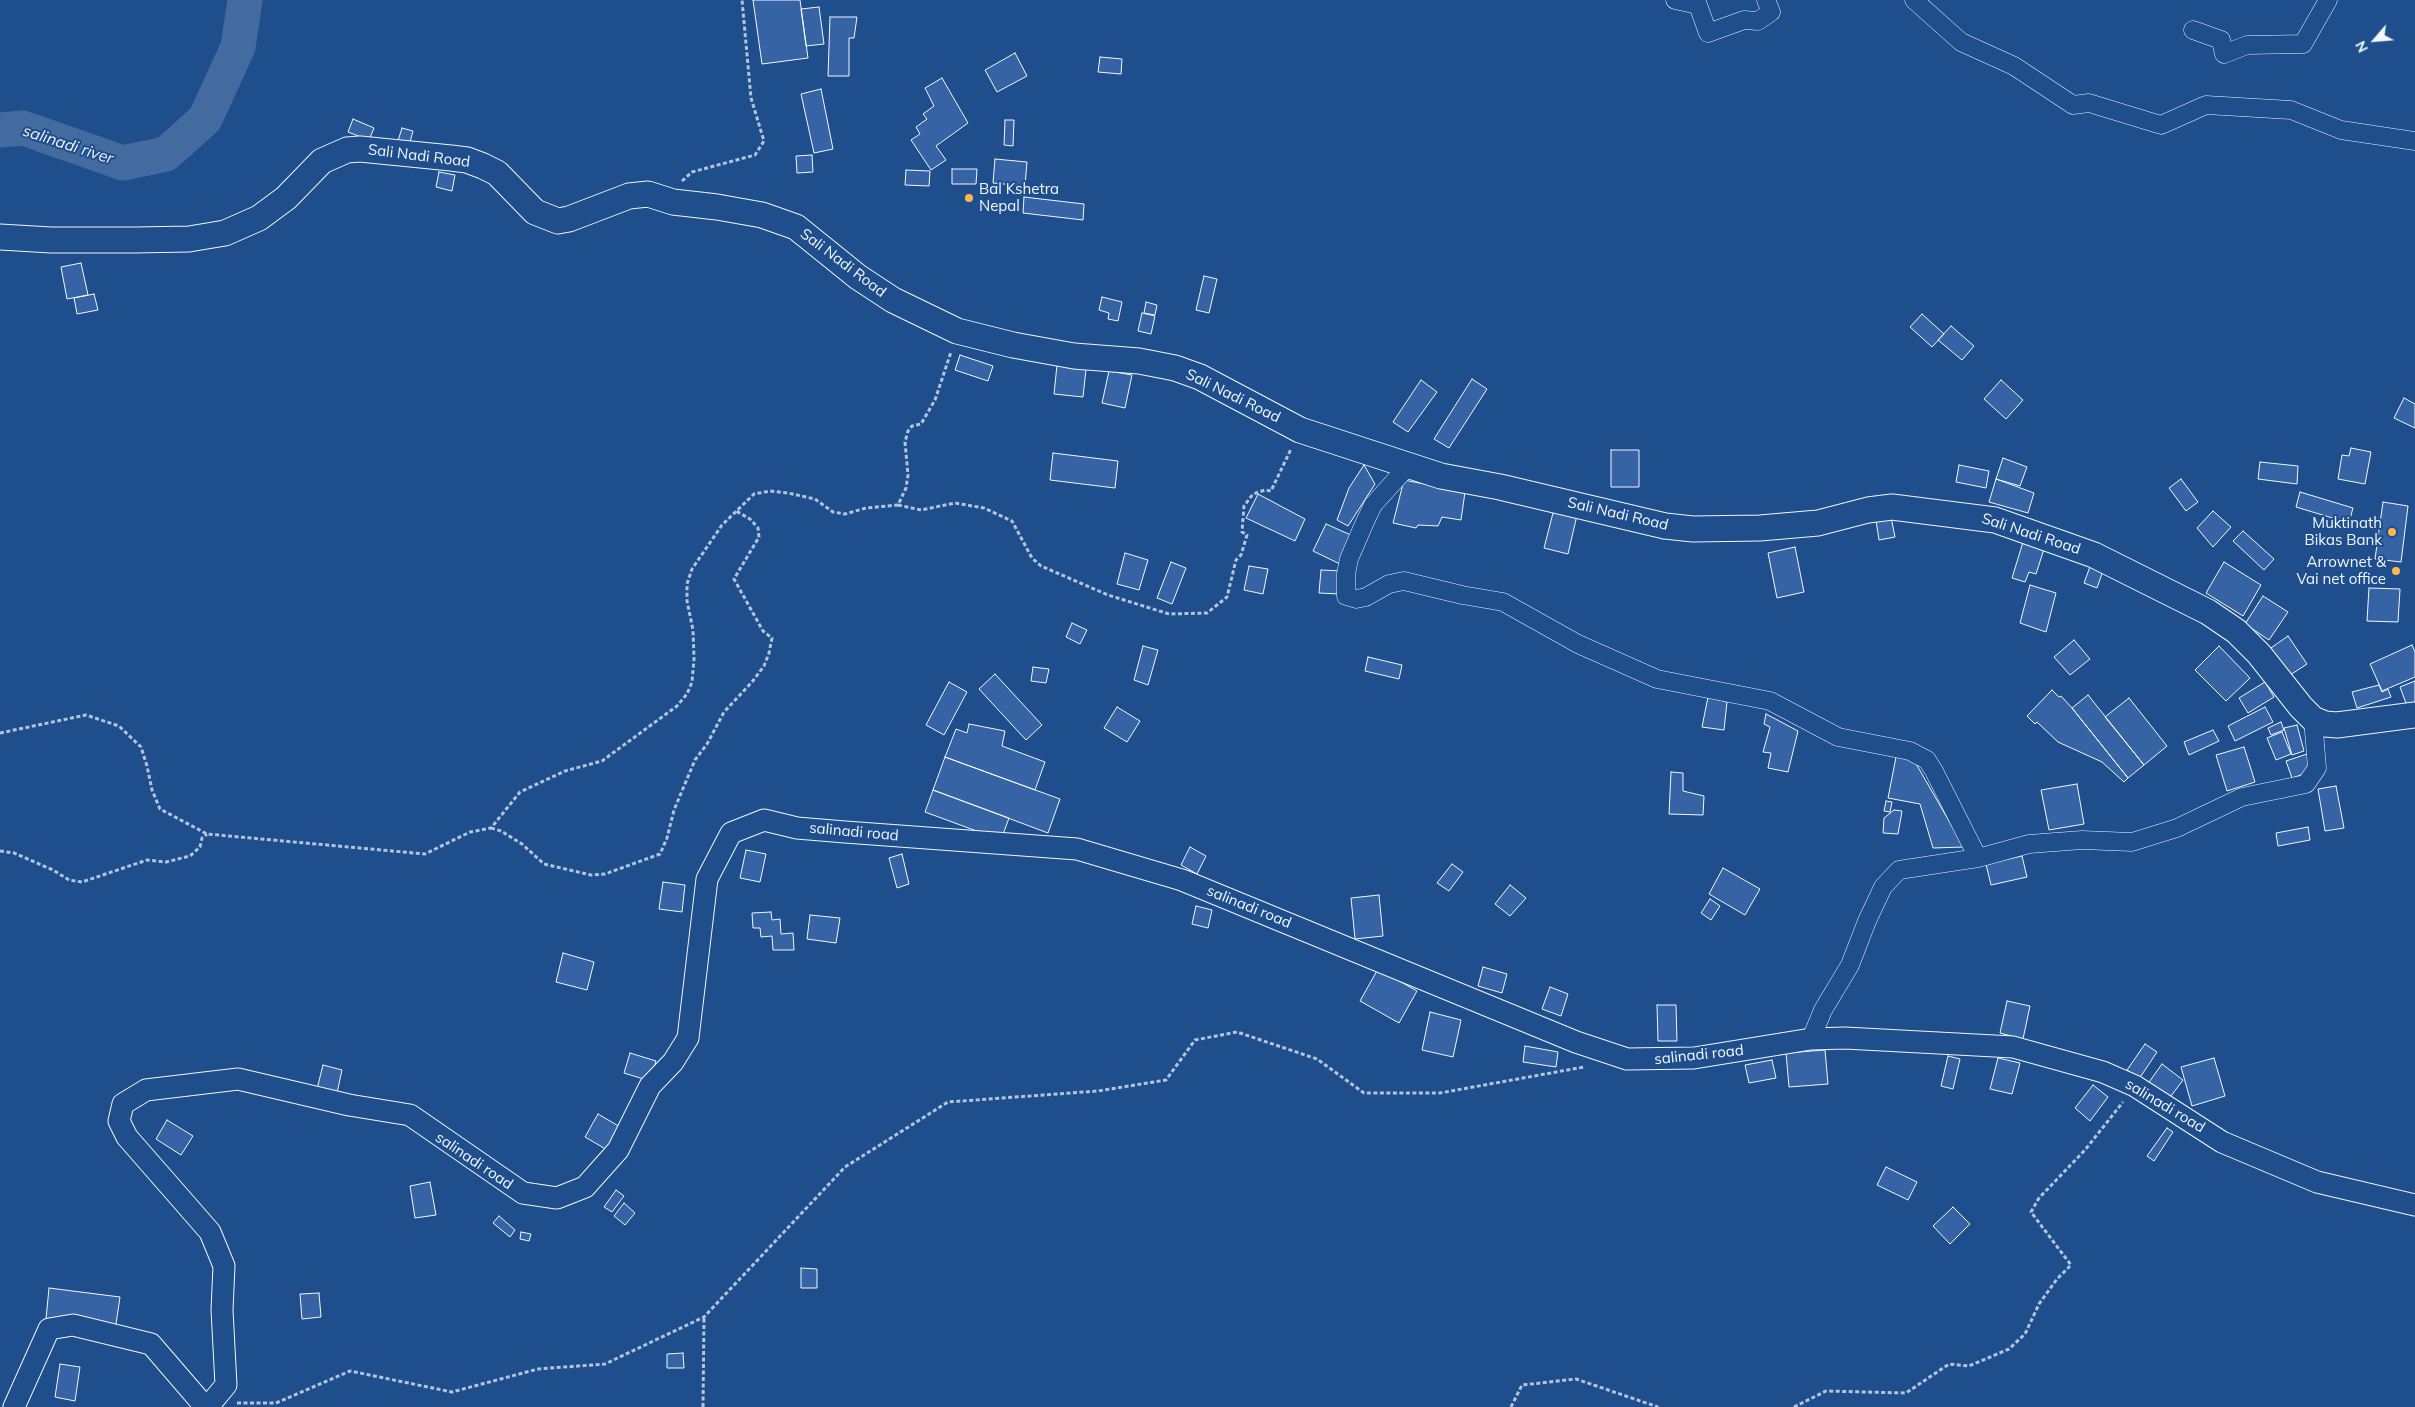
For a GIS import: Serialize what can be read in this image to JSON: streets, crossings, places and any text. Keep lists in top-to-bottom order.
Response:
{
  "streets": {
    "main road": ["Sali Nadi Road"],
    "street": ["salinadi road"]
  },
  "water": ["salinadi river"],
  "places": ["Bal Kshetra Nepal", "Muktinath Bikas Bank", "Arrownet & Vai net office"],
  "north": "bottom left"
}
